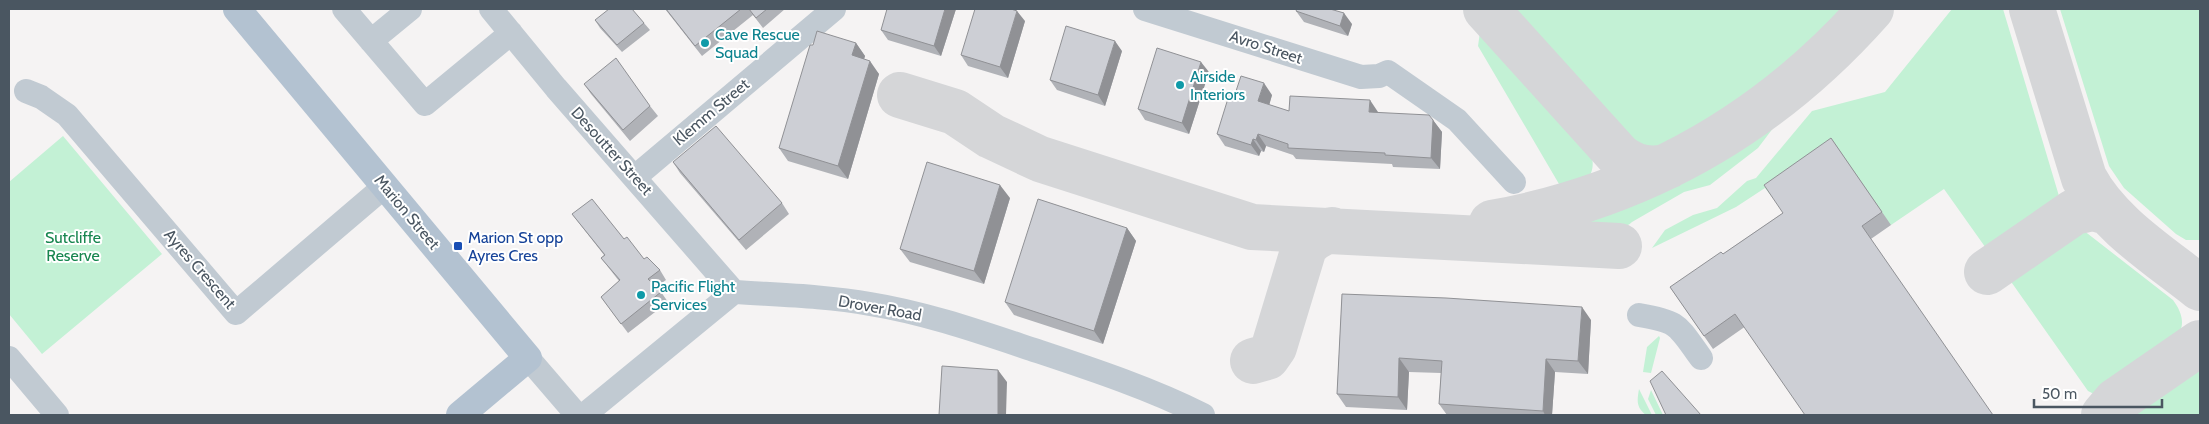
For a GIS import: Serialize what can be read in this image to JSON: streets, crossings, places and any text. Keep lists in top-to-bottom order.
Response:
{
  "streets": {
    "main road": ["Marion Street"],
    "street": [
      "Avro Street",
      "Klemm Street",
      "Desoutter Street",
      "Ayres Crescent",
      "Drover Road"
    ]
  },
  "crossings": [
    ["Klemm Street", "Desoutter Street"],
    ["Desoutter Street", "Drover Road"],
    ["Marion Street", "Ayres Crescent"]
  ],
  "parks": ["Sutcliffe Reserve"],
  "places": {
    "other": ["Cave Rescue Squad", "Airside Interiors", "Pacific Flight Services"],
    "transit": ["Marion St opp Ayres Cres"]
  },
  "scale_bar": "50 m"
}
